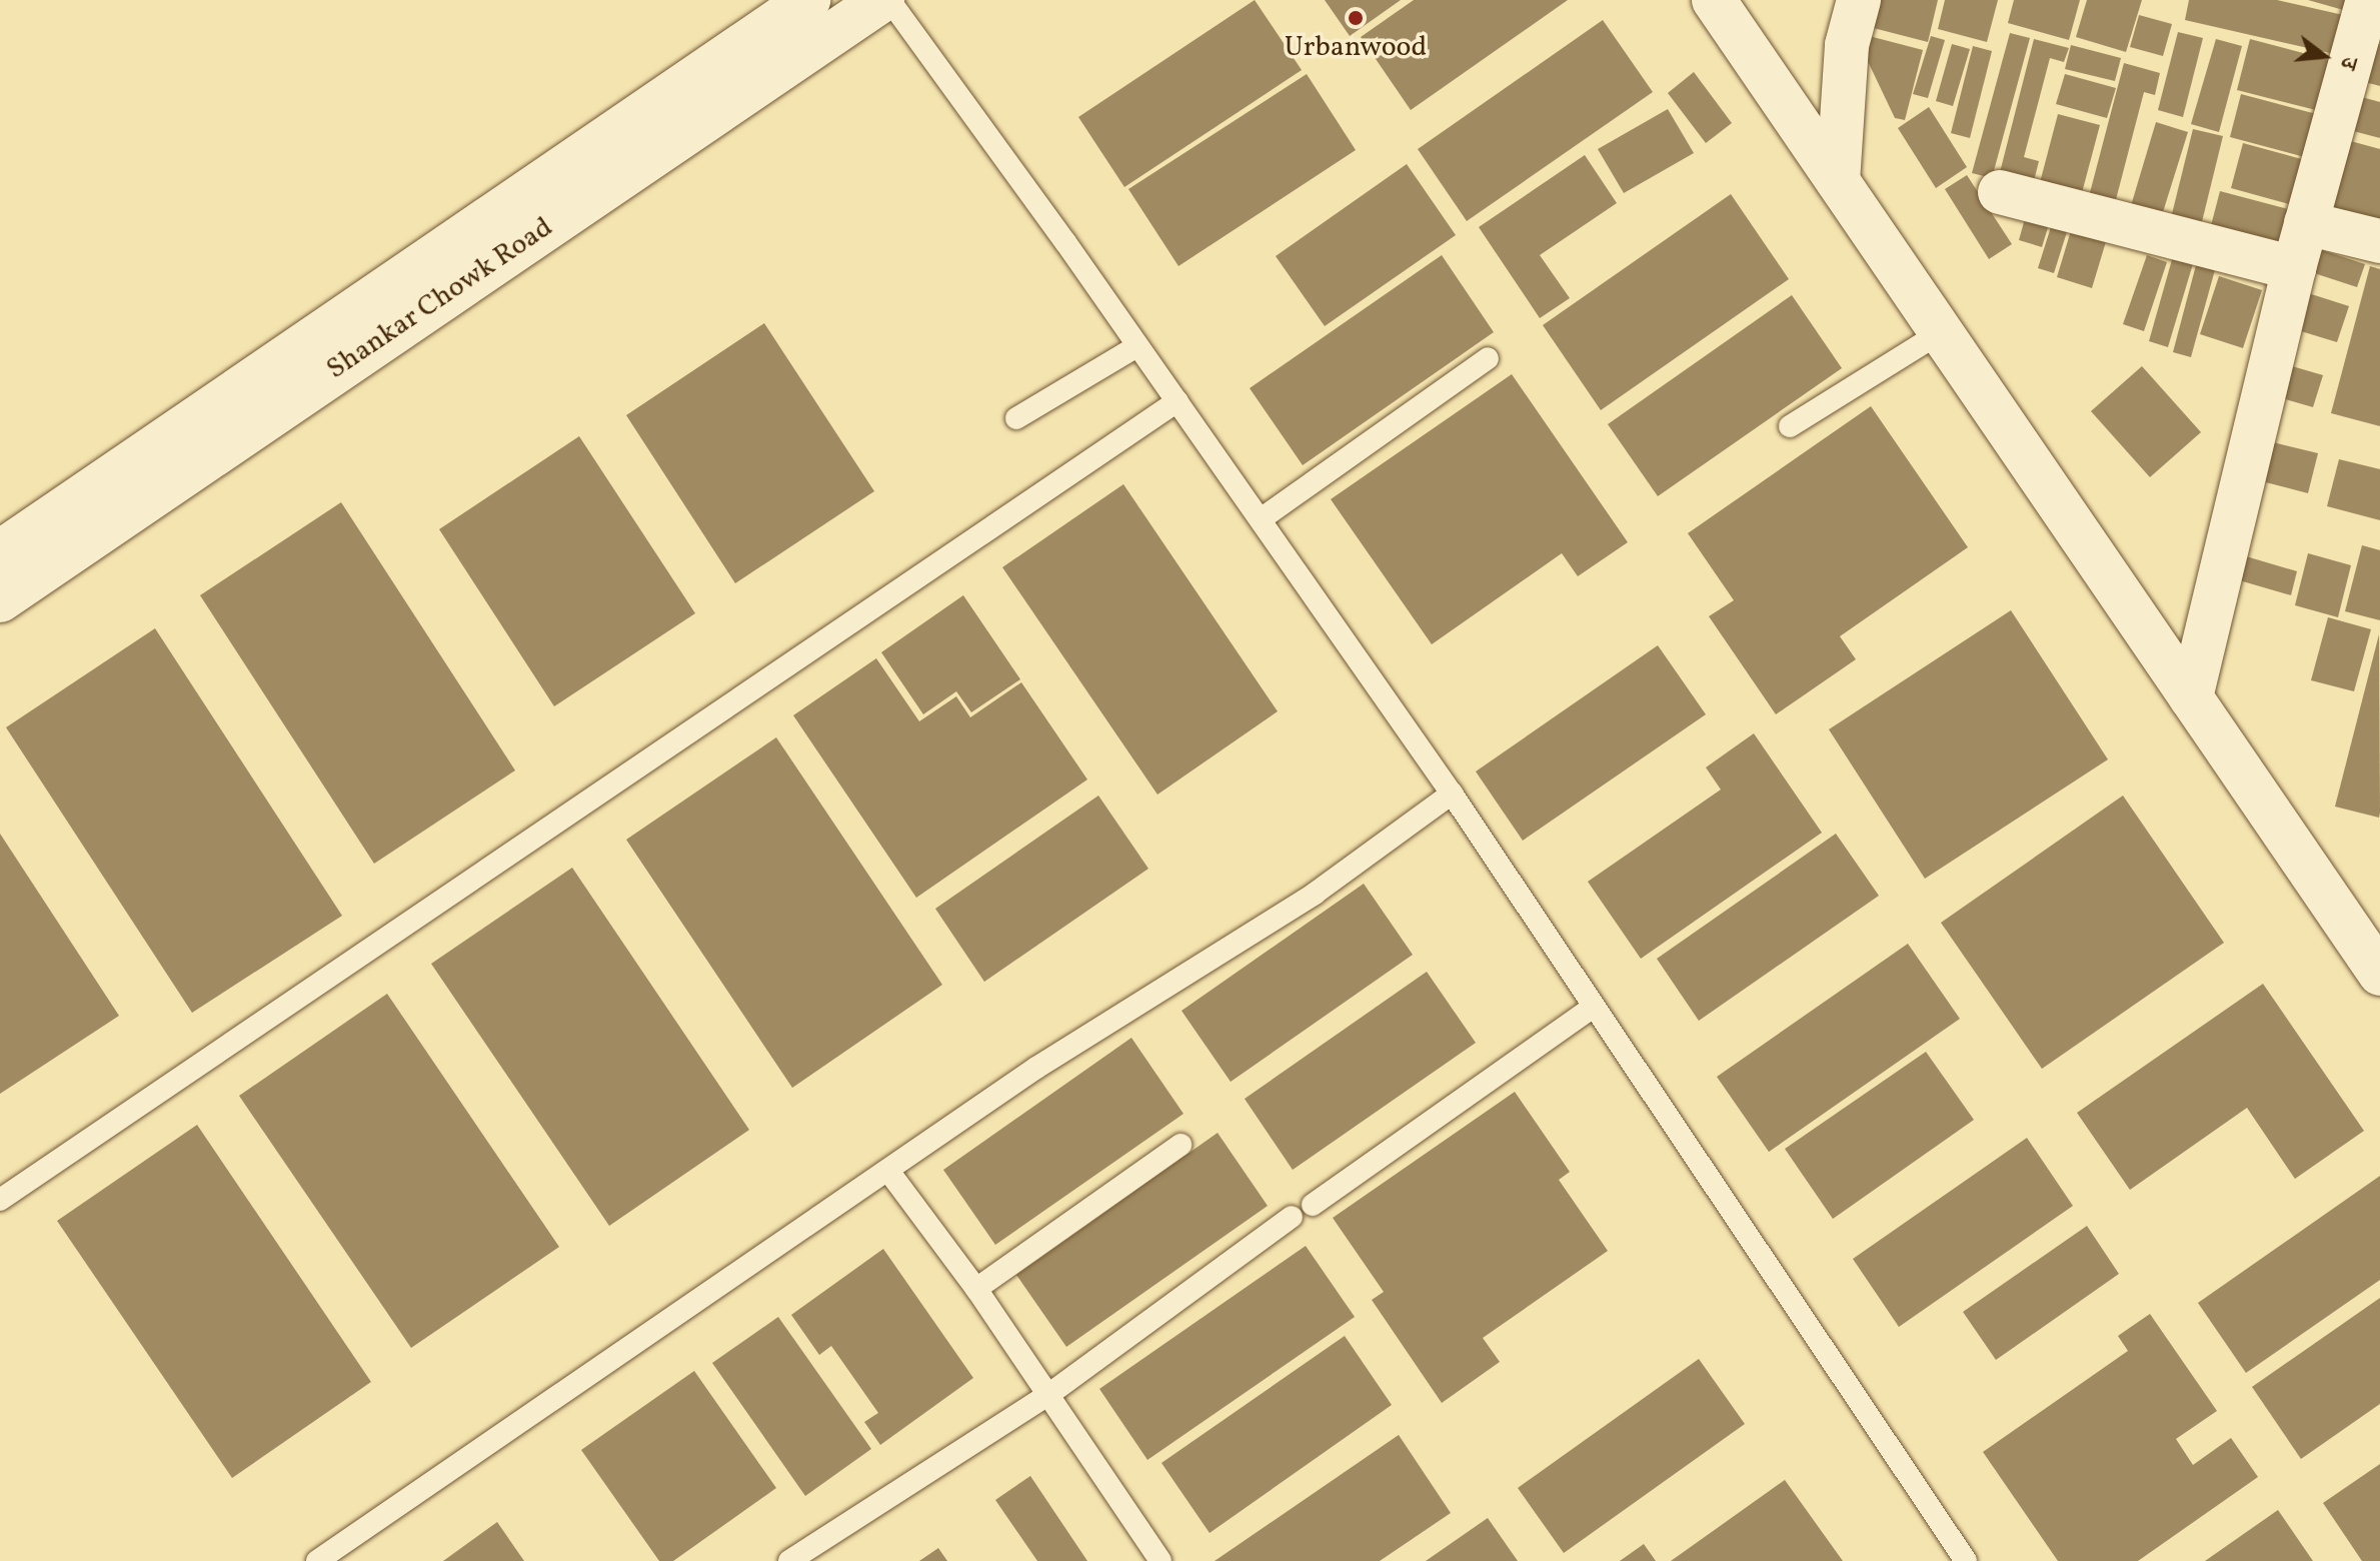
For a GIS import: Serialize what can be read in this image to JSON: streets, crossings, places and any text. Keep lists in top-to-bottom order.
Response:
{
  "streets": {
    "street": ["Shankar Chowk Road"]
  },
  "places": ["Urbanwood"],
  "north": "right"
}
